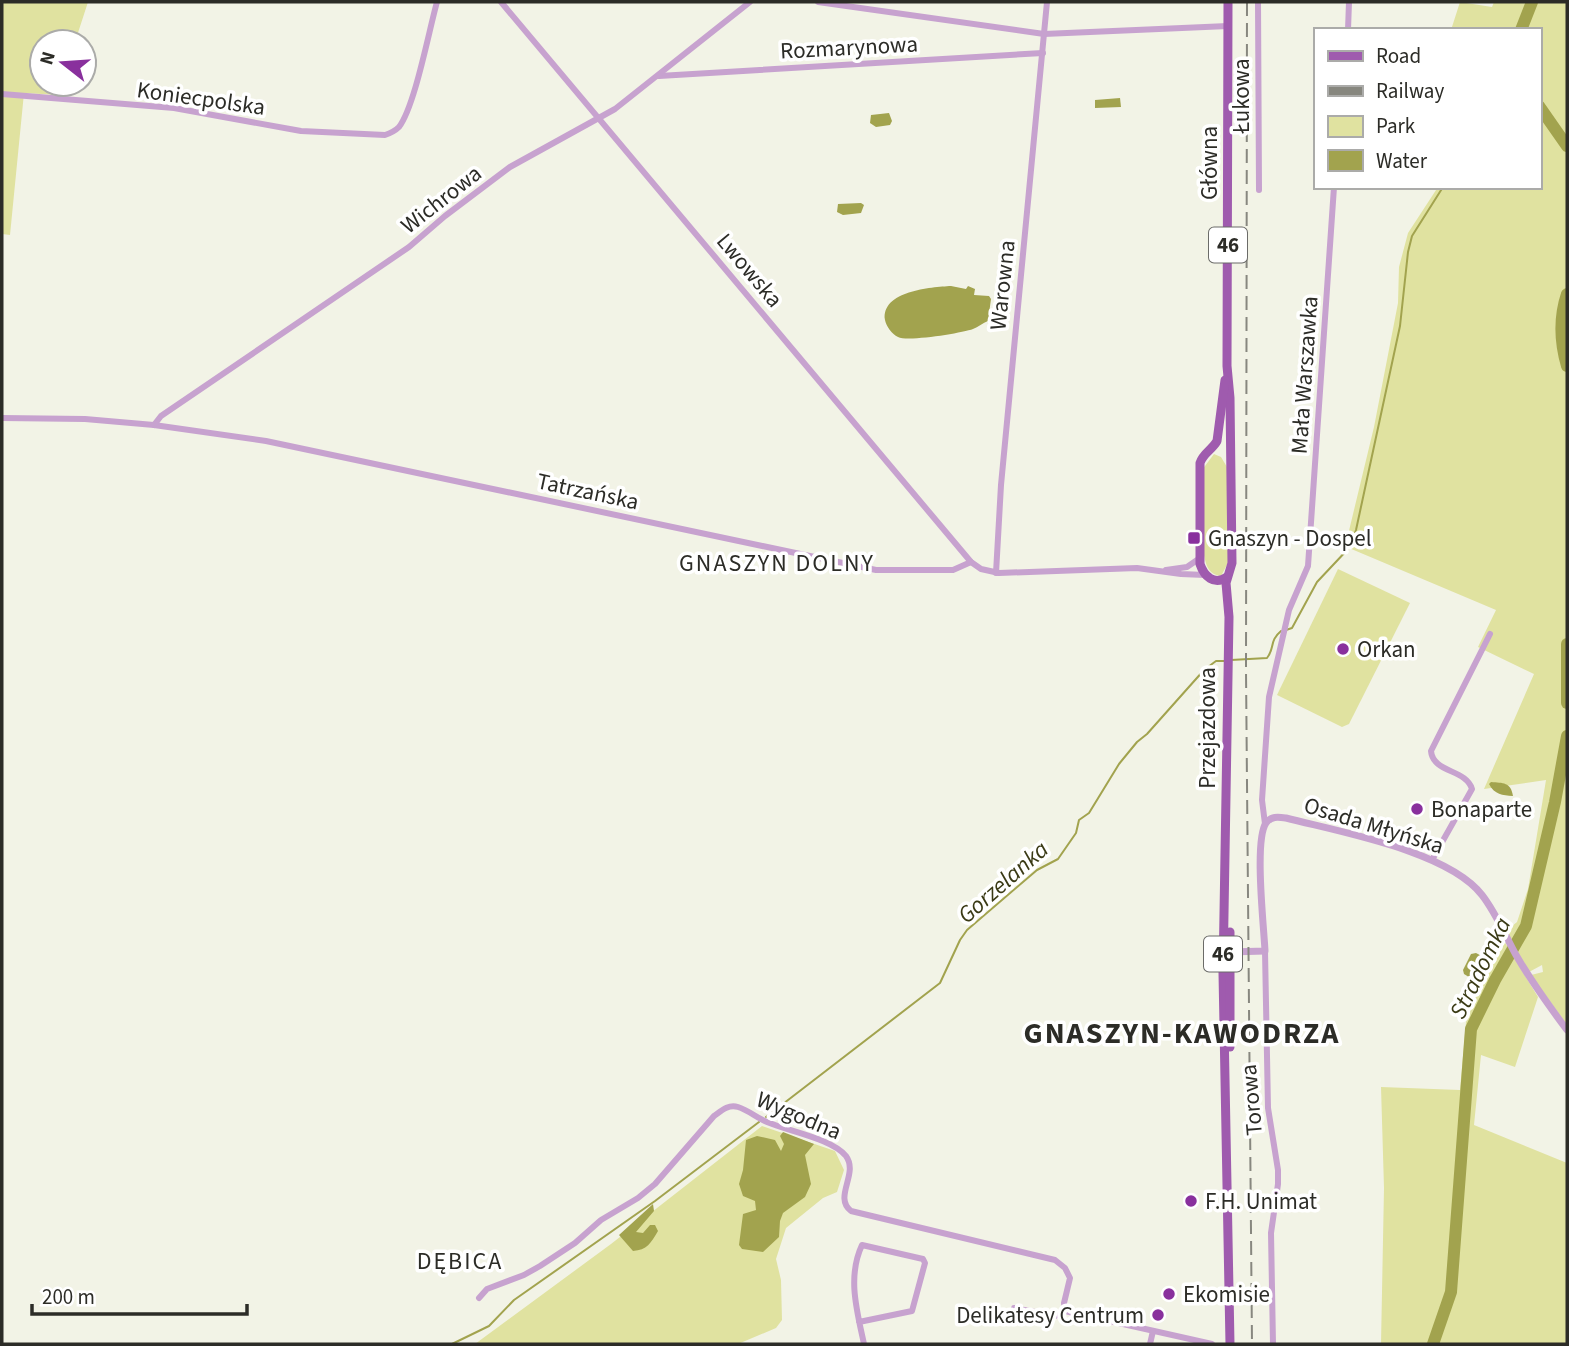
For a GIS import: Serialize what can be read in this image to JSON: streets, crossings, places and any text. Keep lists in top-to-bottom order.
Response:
{
  "streets": {
    "main road": ["Główna", "46", "Przejazdowa"],
    "street": [
      "Rozmarynowa",
      "Łukowa",
      "Koniecpolska",
      "Wichrowa",
      "Lwowska",
      "Warowna",
      "Mała Warszawka",
      "Tatrzańska",
      "Osada Młyńska",
      "Torowa",
      "Wygodna"
    ]
  },
  "crossings": [
    ["Rozmarynowa", "Wichrowa"],
    ["Rozmarynowa", "Warowna"],
    ["Główna", "46"],
    ["Wichrowa", "Lwowska"],
    ["Wichrowa", "Tatrzańska"],
    ["46", "Przejazdowa"],
    ["Lwowska", "Tatrzańska"],
    ["Mała Warszawka", "Osada Młyńska"],
    ["Mała Warszawka", "Torowa"],
    ["Osada Młyńska", "Torowa"]
  ],
  "districts": ["GNASZYN DOLNY", "GNASZYN-KAWODRZA", "DĘBICA"],
  "water": ["Gorzelanka", "Stradomka"],
  "places": {
    "transit": ["Gnaszyn - Dospel"],
    "other": [
      "Orkan",
      "Bonaparte",
      "F.H. Unimat",
      "Ekomisie",
      "Delikatesy Centrum"
    ]
  },
  "legend": [
    "Road",
    "Railway",
    "Park",
    "Water"
  ],
  "scale_bar": "200 m",
  "north": "left"
}
